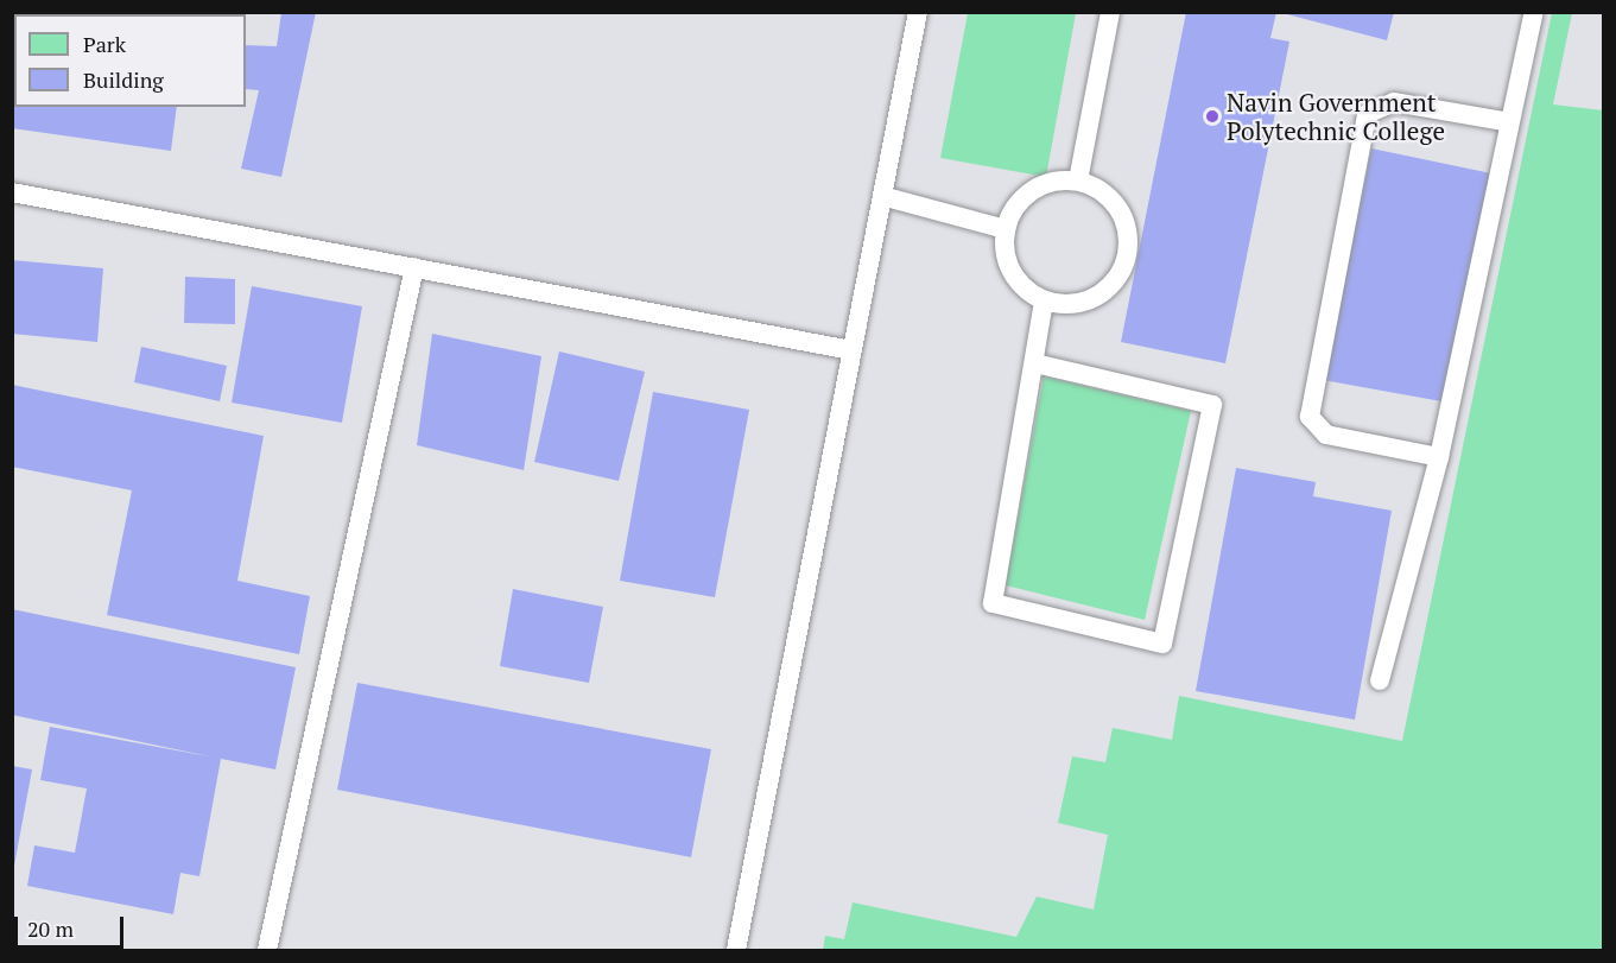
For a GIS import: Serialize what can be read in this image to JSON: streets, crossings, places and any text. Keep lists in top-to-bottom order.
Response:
{
  "places": ["Navin Government Polytechnic College"],
  "legend": ["Park", "Building"],
  "scale_bar": "20 m"
}
